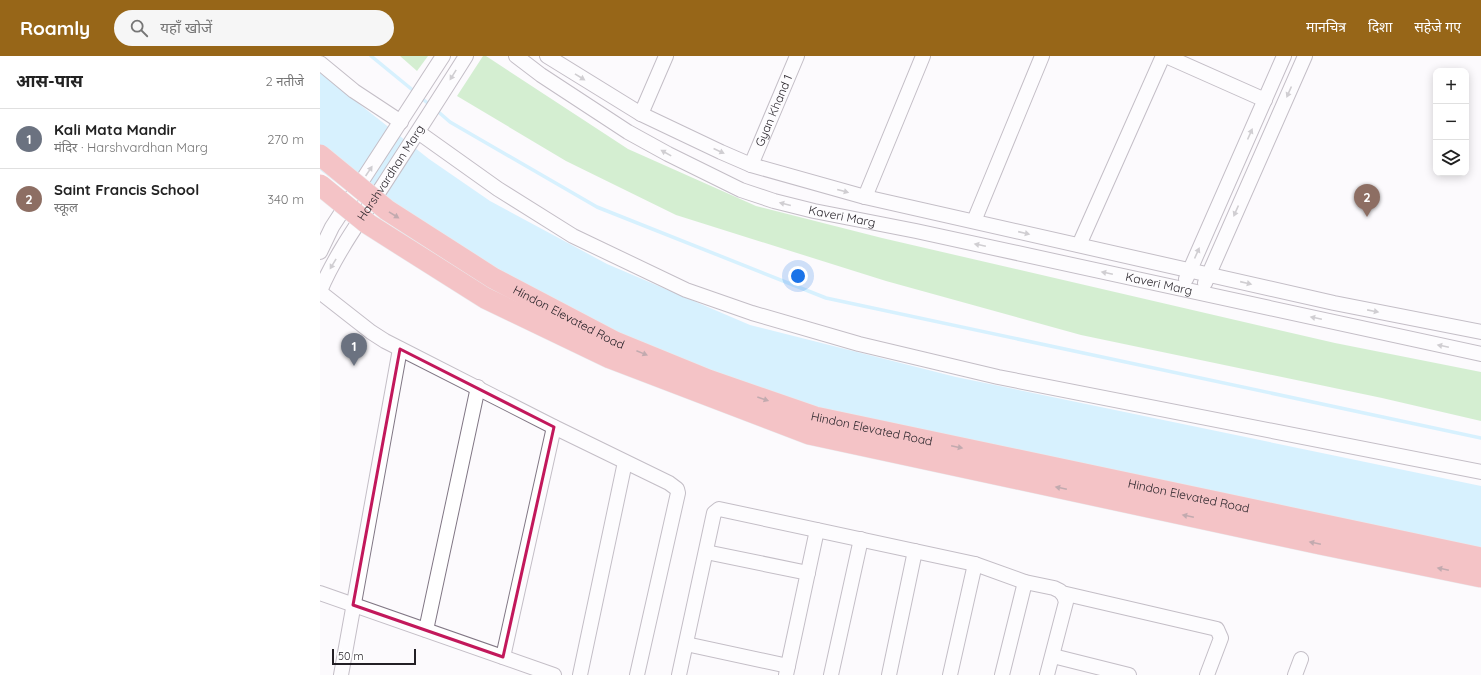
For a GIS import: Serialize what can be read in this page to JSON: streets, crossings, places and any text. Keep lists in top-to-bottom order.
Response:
{
  "streets": {
    "highway": ["Hindon Elevated Road"],
    "street": ["Gyan Khand 1", "Harshvardhan Marg", "Kaveri Marg"]
  },
  "crossings": [
    ["Gyan Khand 1", "Kaveri Marg"]
  ],
  "scale_bar": "50 m",
  "page": {
    "header": "Roamly",
    "search": "यहाँ खोजें",
    "nav": ["मानचित्र", "दिशा", "सहेजे गए"],
    "heading": ["आस-पास", "2 नतीजे"],
    "map_buttons": ["+", "−"],
    "list": [
      {
        "mark": "1",
        "name": "Kali Mata Mandir",
        "note": "मंदिर · Harshvardhan Marg",
        "value": "270 m"
      },
      {
        "mark": "2",
        "name": "Saint Francis School",
        "note": "स्कूल",
        "value": "340 m"
      }
    ],
    "pins": ["2", "1"],
    "scale": "50 m"
  }
}
